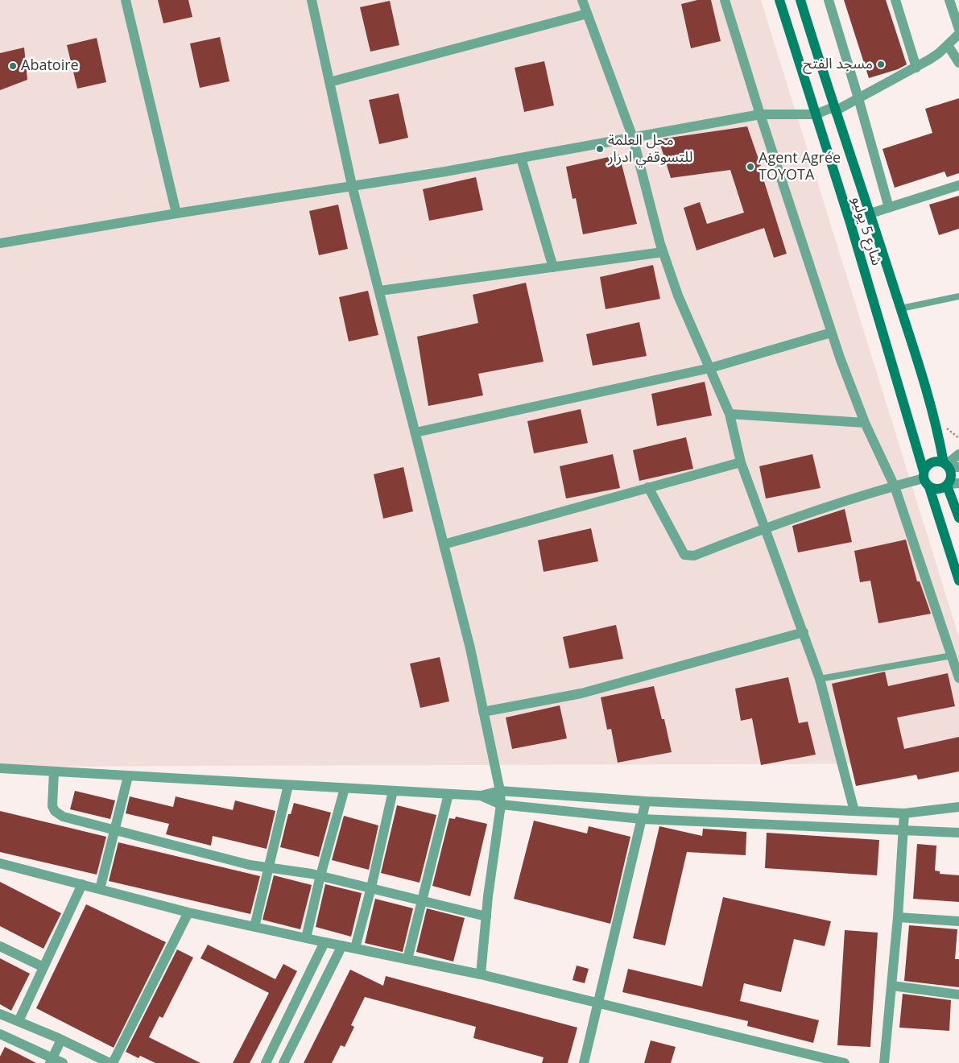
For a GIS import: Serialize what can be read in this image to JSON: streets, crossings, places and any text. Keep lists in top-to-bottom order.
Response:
{
  "streets": {
    "main road": ["شارع 5 يوليو"]
  },
  "places": [
    "مسجد الفتح",
    "Abatoire",
    "محل العلمة للتسوقفي ادرار",
    "Agent Agrée TOYOTA"
  ]
}
